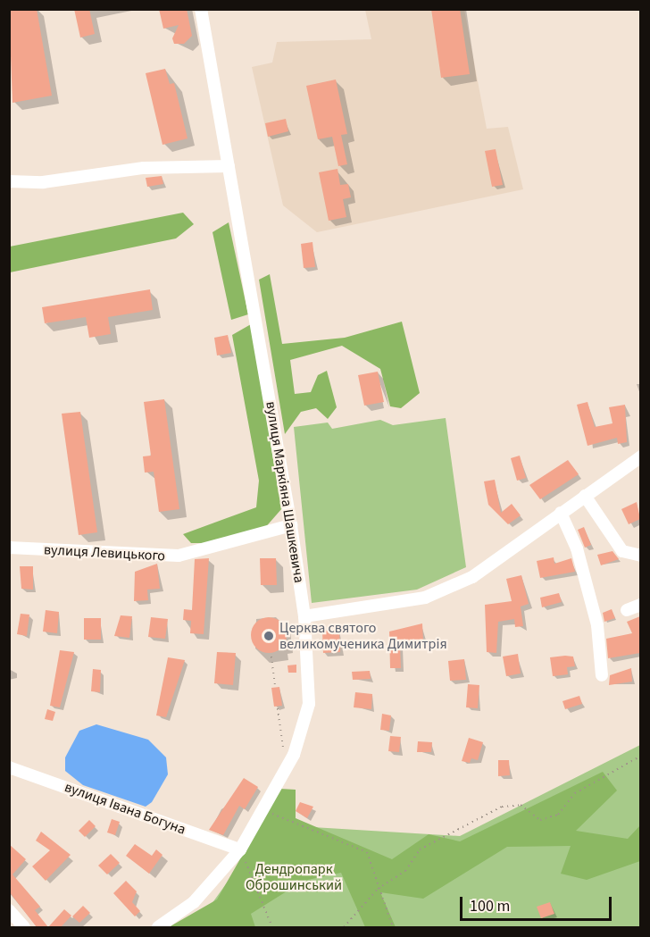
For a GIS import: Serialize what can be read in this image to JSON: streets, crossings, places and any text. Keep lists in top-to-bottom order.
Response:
{
  "streets": {
    "street": ["вулиця Маркіяна Шашкевича", "вулиця Левицького", "вулиця Івана Богуна"]
  },
  "crossings": [
    ["вулиця Маркіяна Шашкевича", "вулиця Левицького"],
    ["вулиця Маркіяна Шашкевича", "вулиця Івана Богуна"]
  ],
  "parks": ["Дендропарк Оброшинський"],
  "places": ["Церква святого великомученика Димитрія"],
  "scale_bar": "100 m"
}
